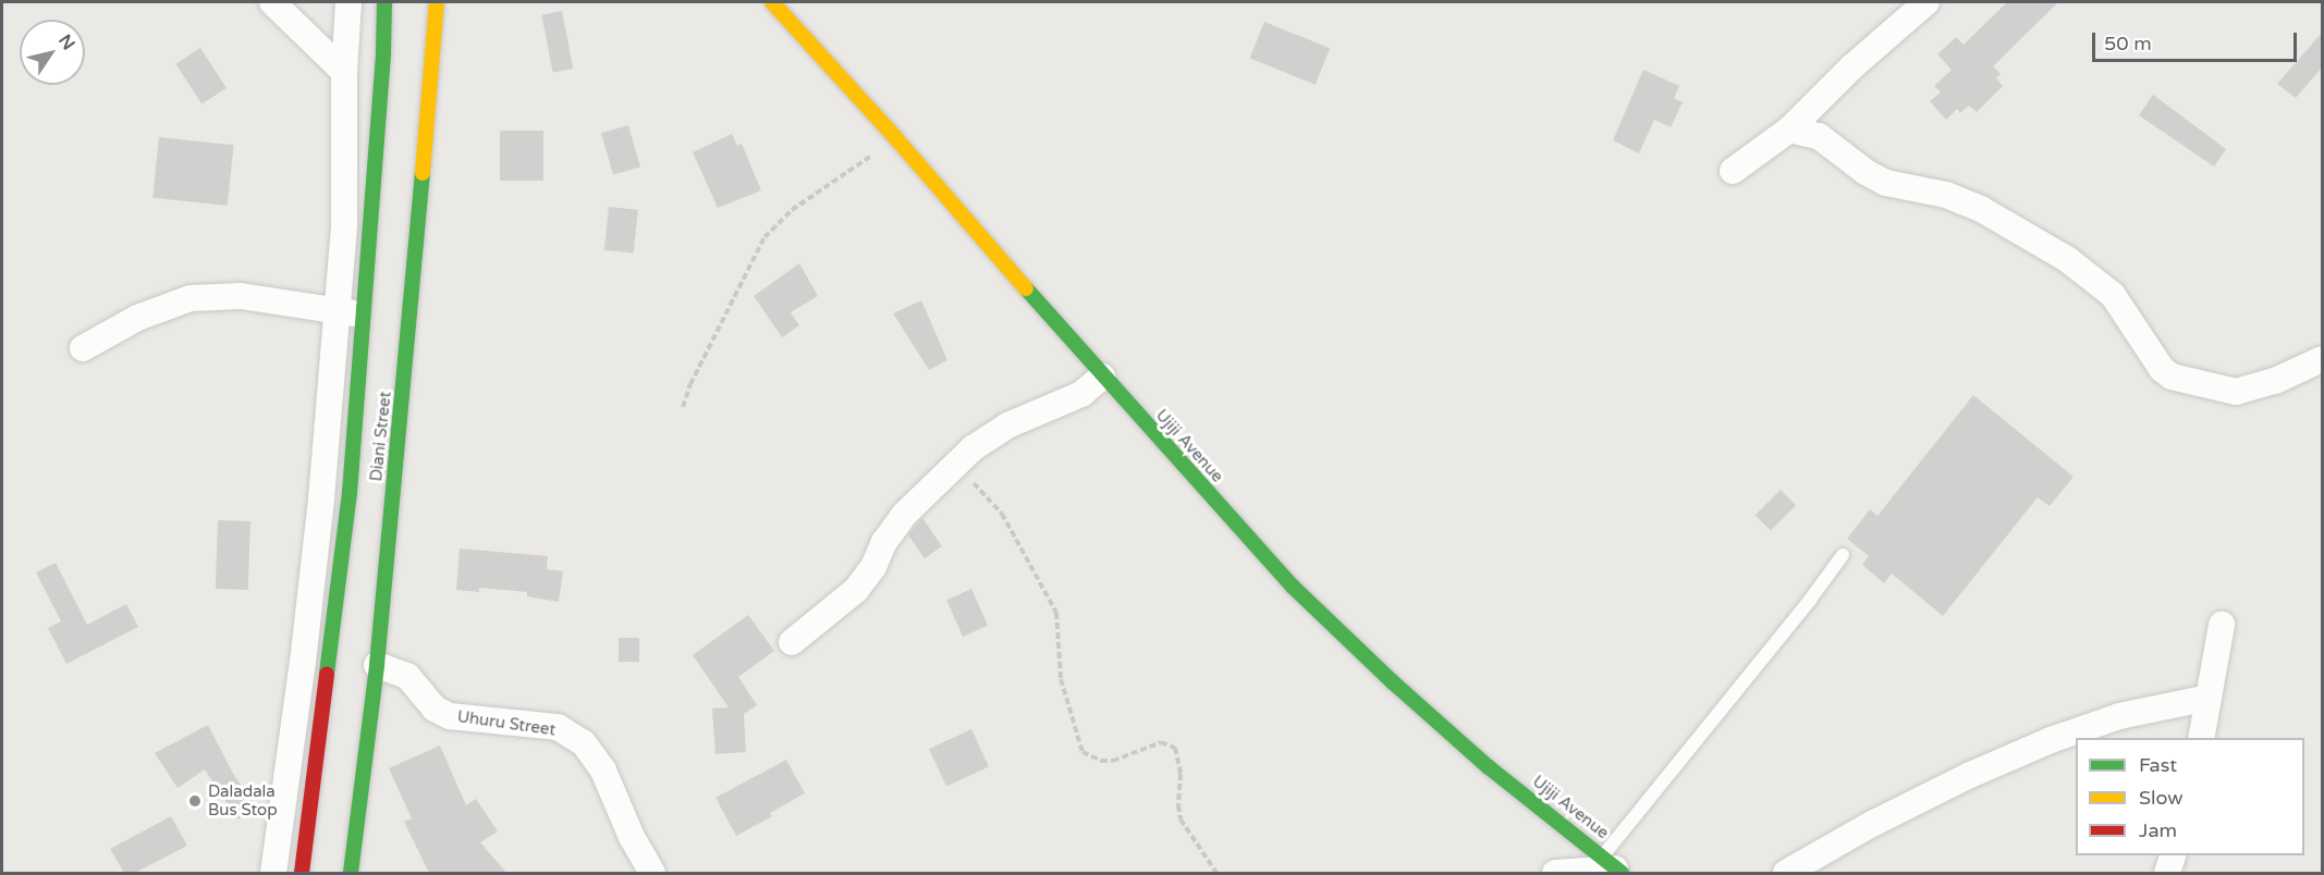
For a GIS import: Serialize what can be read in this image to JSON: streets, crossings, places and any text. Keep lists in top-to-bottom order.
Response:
{
  "streets": {
    "main road": ["Diani Street", "Ujiji Avenue"],
    "street": ["Uhuru Street"]
  },
  "crossings": [
    ["Diani Street", "Uhuru Street"]
  ],
  "places": ["Daladala Bus Stop"],
  "legend": ["Fast", "Slow", "Jam"],
  "scale_bar": "50 m",
  "north": "top right"
}
